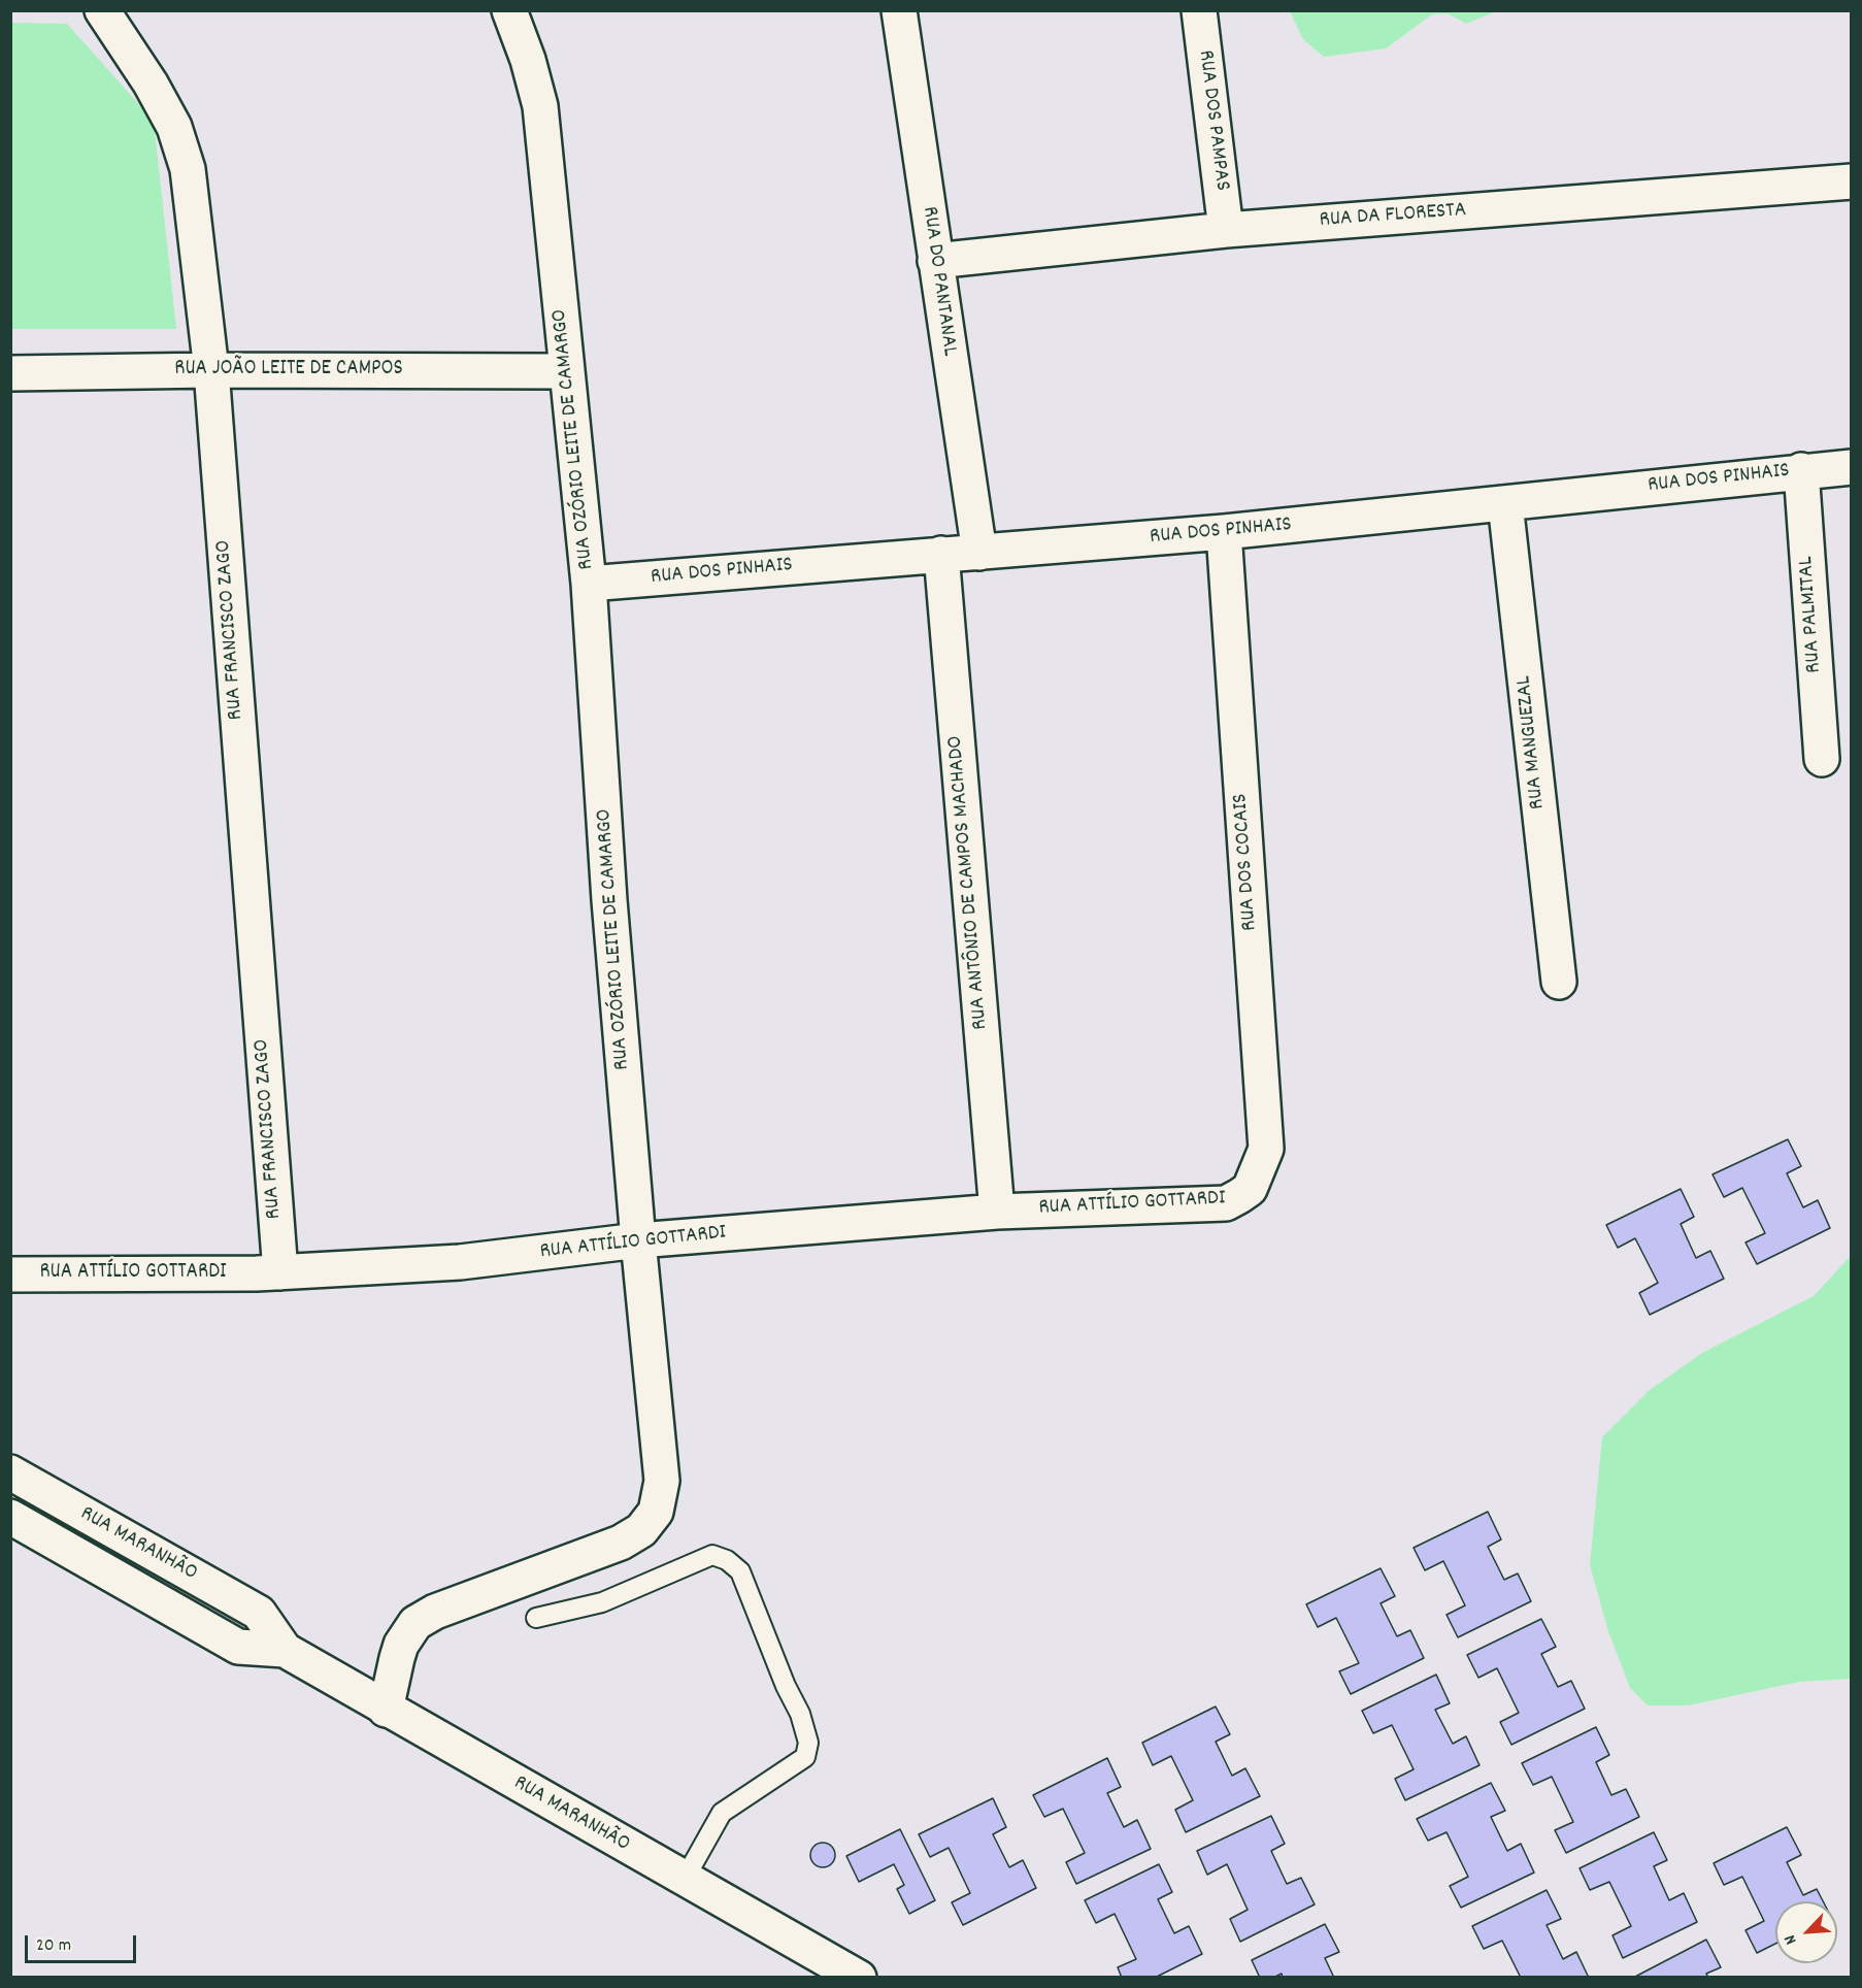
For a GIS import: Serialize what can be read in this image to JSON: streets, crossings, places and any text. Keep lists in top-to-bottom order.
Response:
{
  "streets": {
    "street": [
      "RUA DOS PAMPAS",
      "RUA DA FLORESTA",
      "RUA DO PANTANAL",
      "RUA JOÃO LEITE DE CAMPOS",
      "RUA OZÓRIO LEITE DE CAMARGO",
      "RUA DOS PINHAIS",
      "RUA PALMITAL",
      "RUA FRANCISCO ZAGO",
      "RUA MANGUEZAL",
      "RUA DOS COCAIS",
      "RUA ANTÔNIO DE CAMPOS MACHADO",
      "RUA ATTÍLIO GOTTARDI",
      "RUA MARANHÃO"
    ]
  },
  "crossings": [
    ["RUA DOS PAMPAS", "RUA DA FLORESTA"],
    ["RUA DA FLORESTA", "RUA DO PANTANAL"],
    ["RUA DO PANTANAL", "RUA DOS PINHAIS"],
    ["RUA JOÃO LEITE DE CAMPOS", "RUA OZÓRIO LEITE DE CAMARGO"],
    ["RUA JOÃO LEITE DE CAMPOS", "RUA FRANCISCO ZAGO"],
    ["RUA OZÓRIO LEITE DE CAMARGO", "RUA DOS PINHAIS"],
    ["RUA OZÓRIO LEITE DE CAMARGO", "RUA ATTÍLIO GOTTARDI"],
    ["RUA OZÓRIO LEITE DE CAMARGO", "RUA MARANHÃO"],
    ["RUA DOS PINHAIS", "RUA PALMITAL"],
    ["RUA DOS PINHAIS", "RUA MANGUEZAL"],
    ["RUA DOS PINHAIS", "RUA DOS COCAIS"],
    ["RUA DOS PINHAIS", "RUA ANTÔNIO DE CAMPOS MACHADO"],
    ["RUA FRANCISCO ZAGO", "RUA ATTÍLIO GOTTARDI"],
    ["RUA DOS COCAIS", "RUA ATTÍLIO GOTTARDI"],
    ["RUA ANTÔNIO DE CAMPOS MACHADO", "RUA ATTÍLIO GOTTARDI"]
  ],
  "scale_bar": "20 m",
  "north": "bottom left"
}
